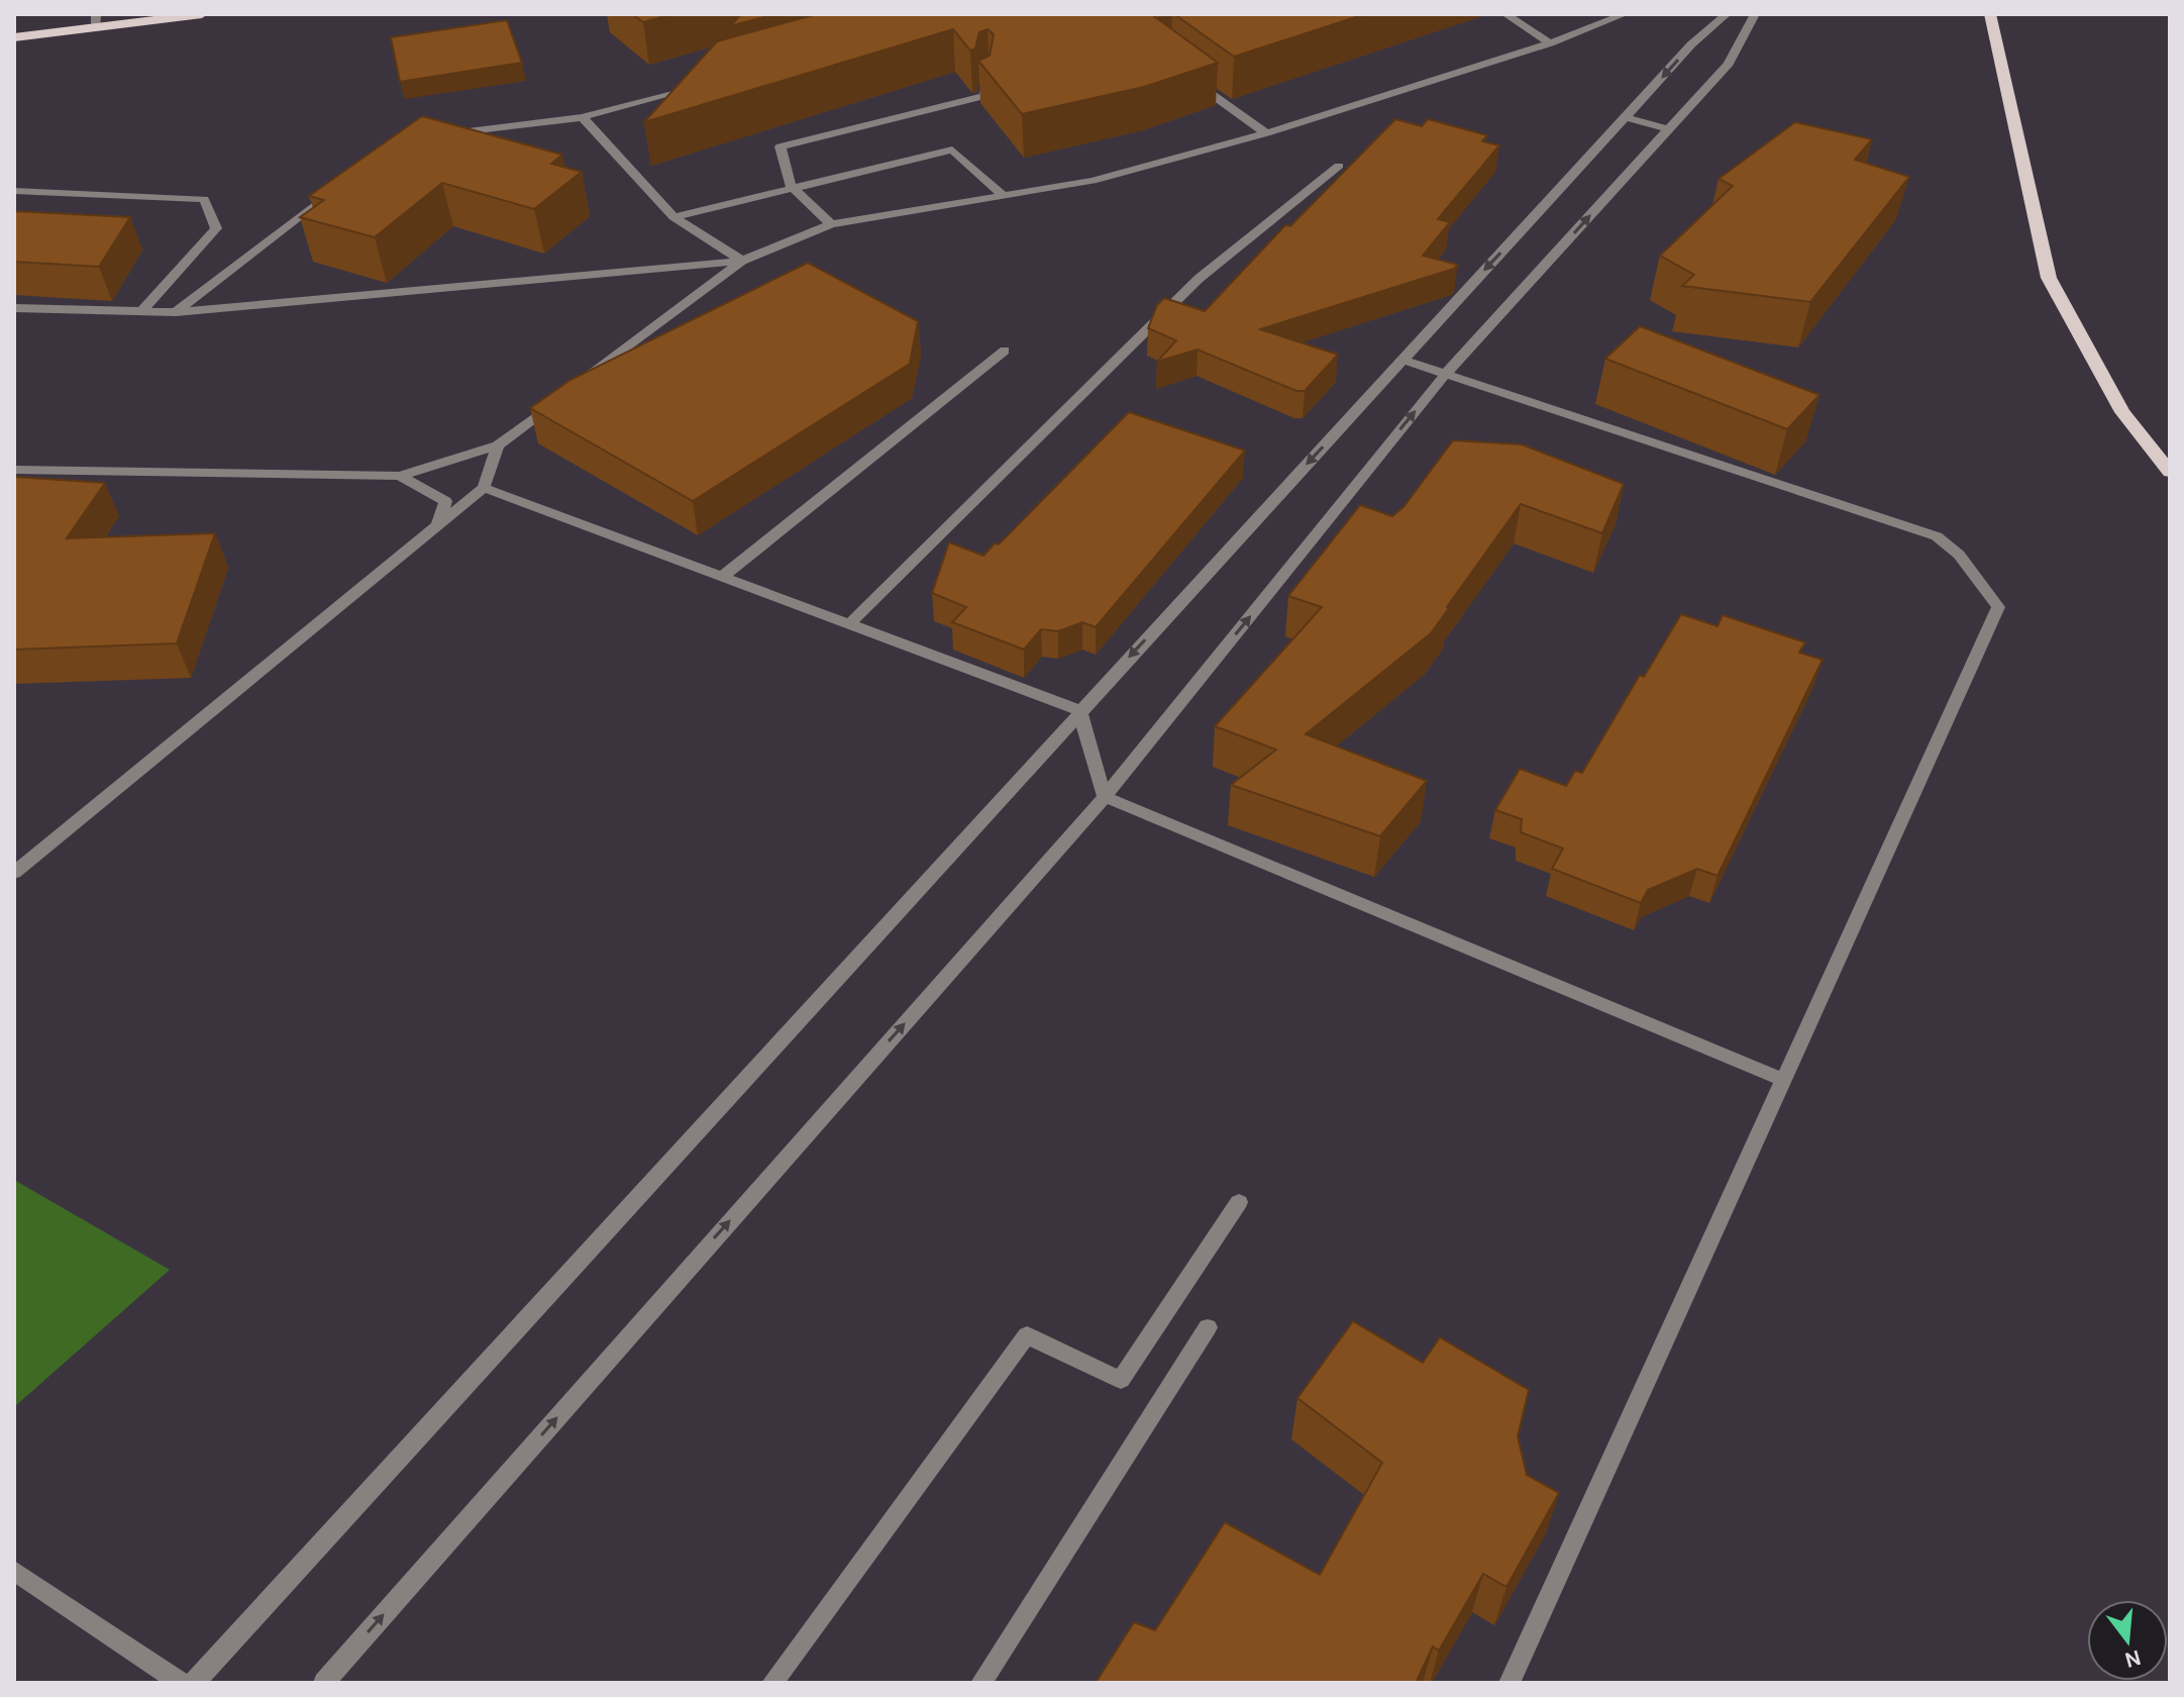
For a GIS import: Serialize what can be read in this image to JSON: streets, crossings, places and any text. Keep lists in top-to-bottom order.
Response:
{
  "north": "bottom"
}
